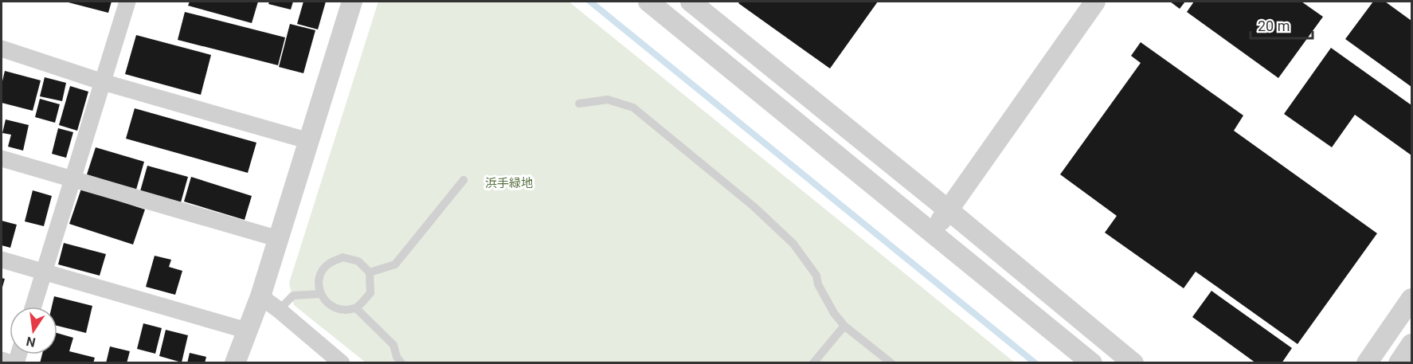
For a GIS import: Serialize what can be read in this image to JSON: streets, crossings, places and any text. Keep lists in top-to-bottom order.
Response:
{
  "parks": ["浜手緑地"],
  "scale_bar": "20 m",
  "north": "bottom"
}
